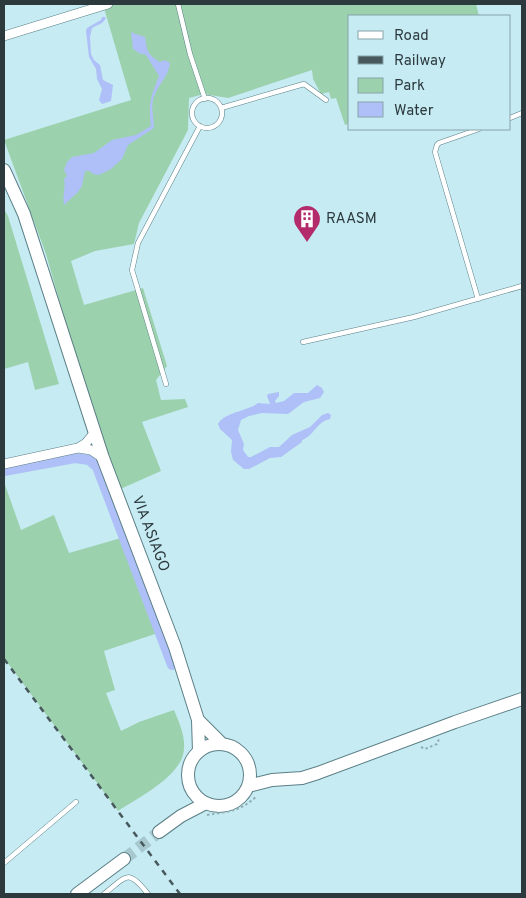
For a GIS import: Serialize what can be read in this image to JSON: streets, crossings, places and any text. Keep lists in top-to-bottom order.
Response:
{
  "streets": {
    "main road": ["VIA ASIAGO"]
  },
  "places": {
    "building": ["RAASM"]
  },
  "legend": [
    "Road",
    "Railway",
    "Park",
    "Water"
  ]
}
